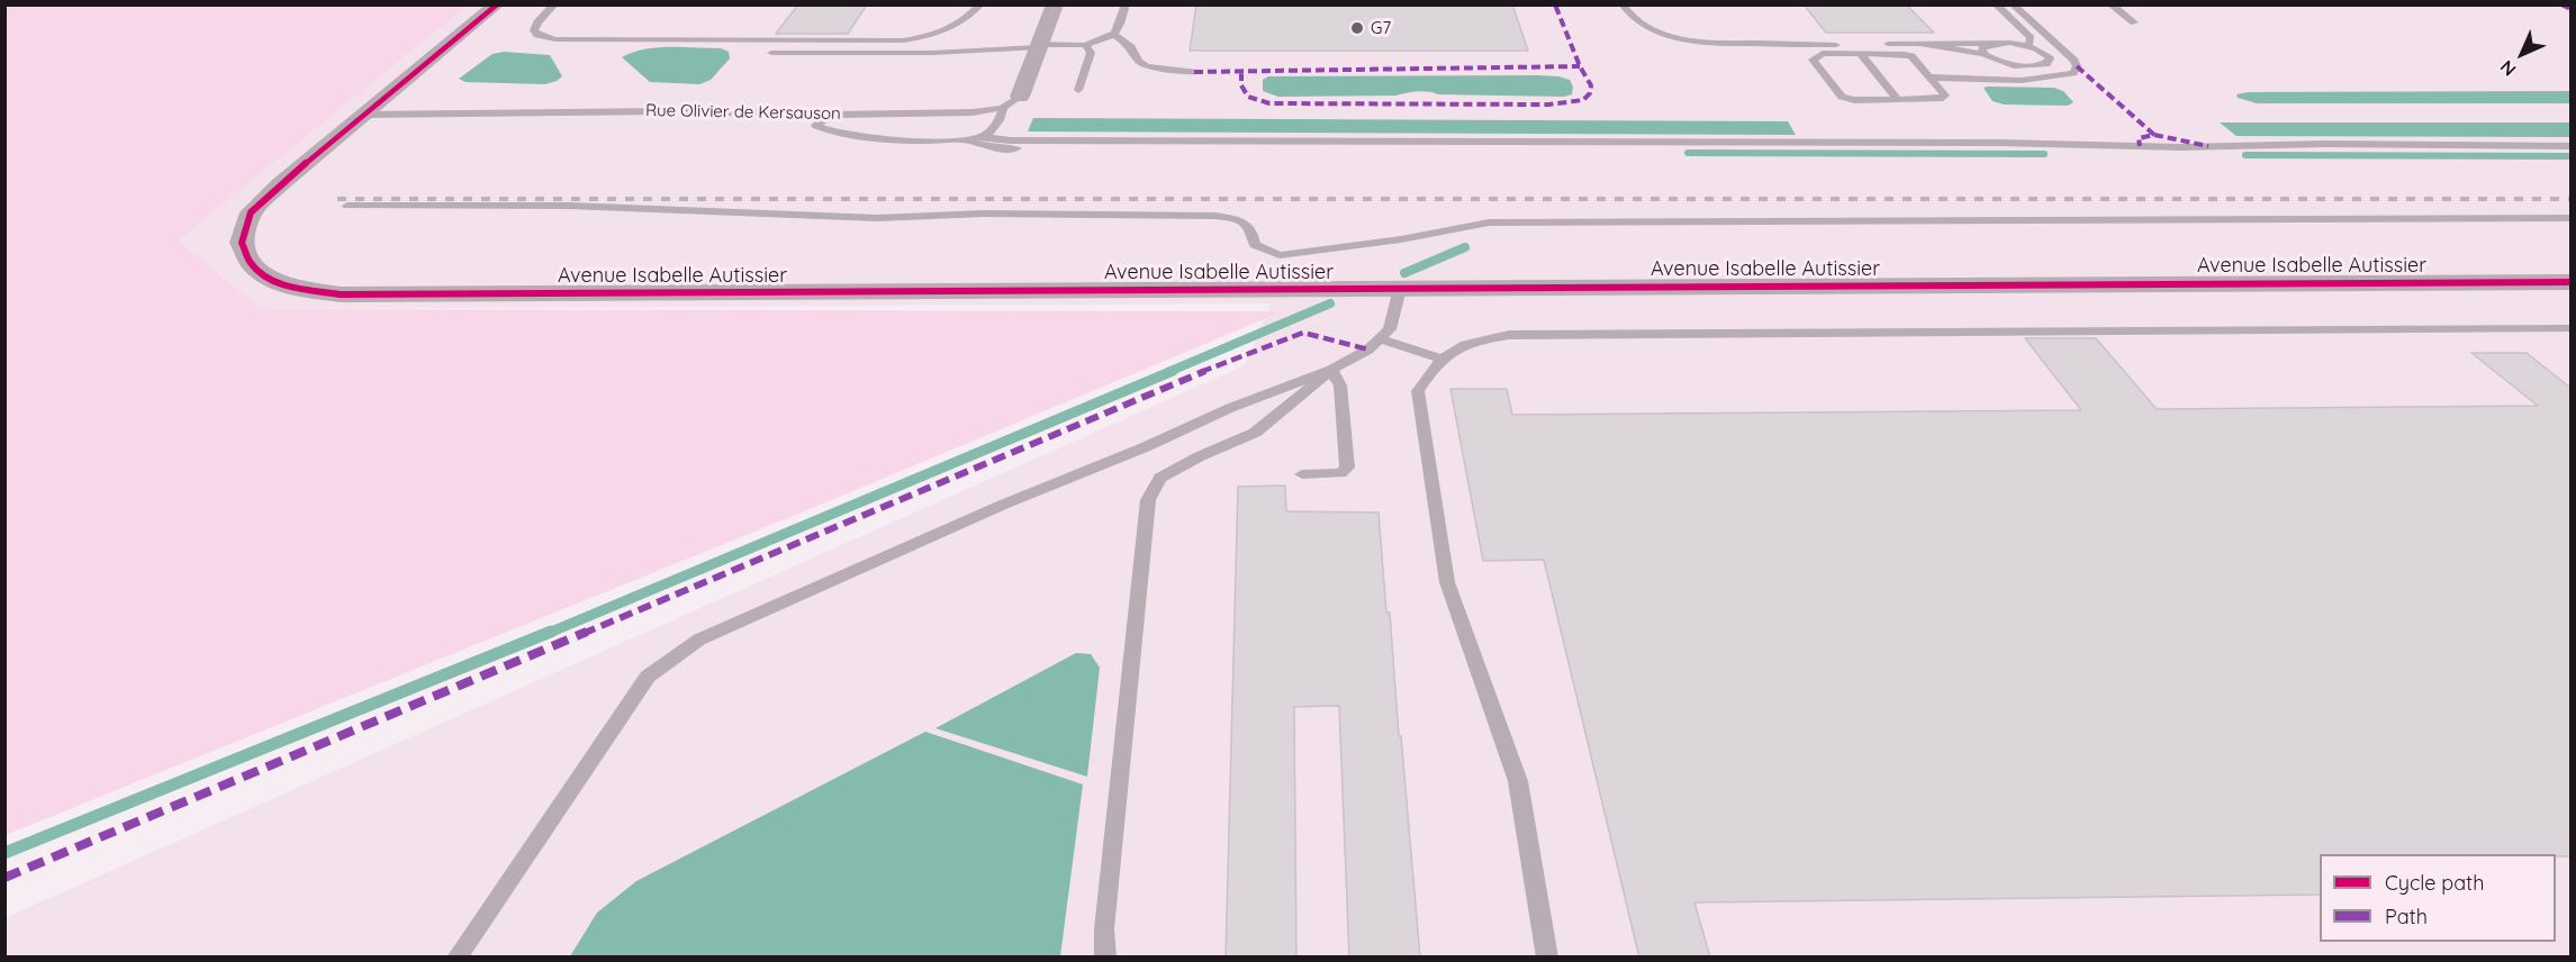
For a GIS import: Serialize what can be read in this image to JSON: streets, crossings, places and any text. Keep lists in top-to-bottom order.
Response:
{
  "streets": {
    "street": ["Rue Olivier de Kersauson", "Avenue Isabelle Autissier"]
  },
  "crossings": [
    ["Rue Olivier de Kersauson", "Avenue Isabelle Autissier"]
  ],
  "places": ["G7"],
  "legend": ["Cycle path", "Path"],
  "north": "bottom left"
}
